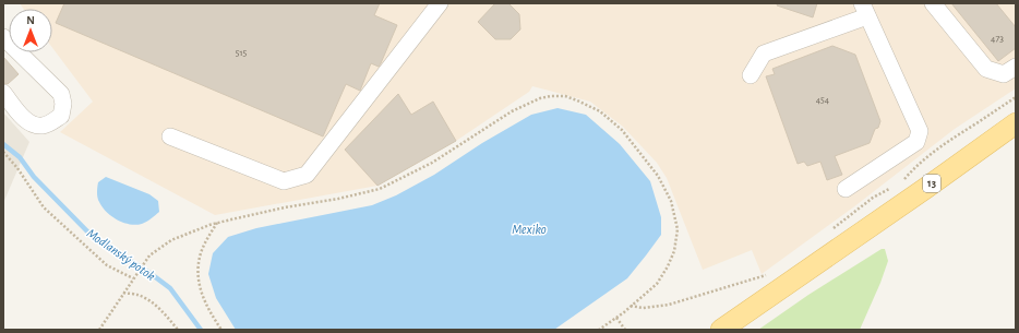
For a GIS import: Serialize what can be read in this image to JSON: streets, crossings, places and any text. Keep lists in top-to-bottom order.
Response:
{
  "streets": {
    "main road": ["13"]
  },
  "water": ["Mexiko", "Modlanský potok"],
  "house_numbers": ["473", "515", "454"],
  "north": "top"
}
